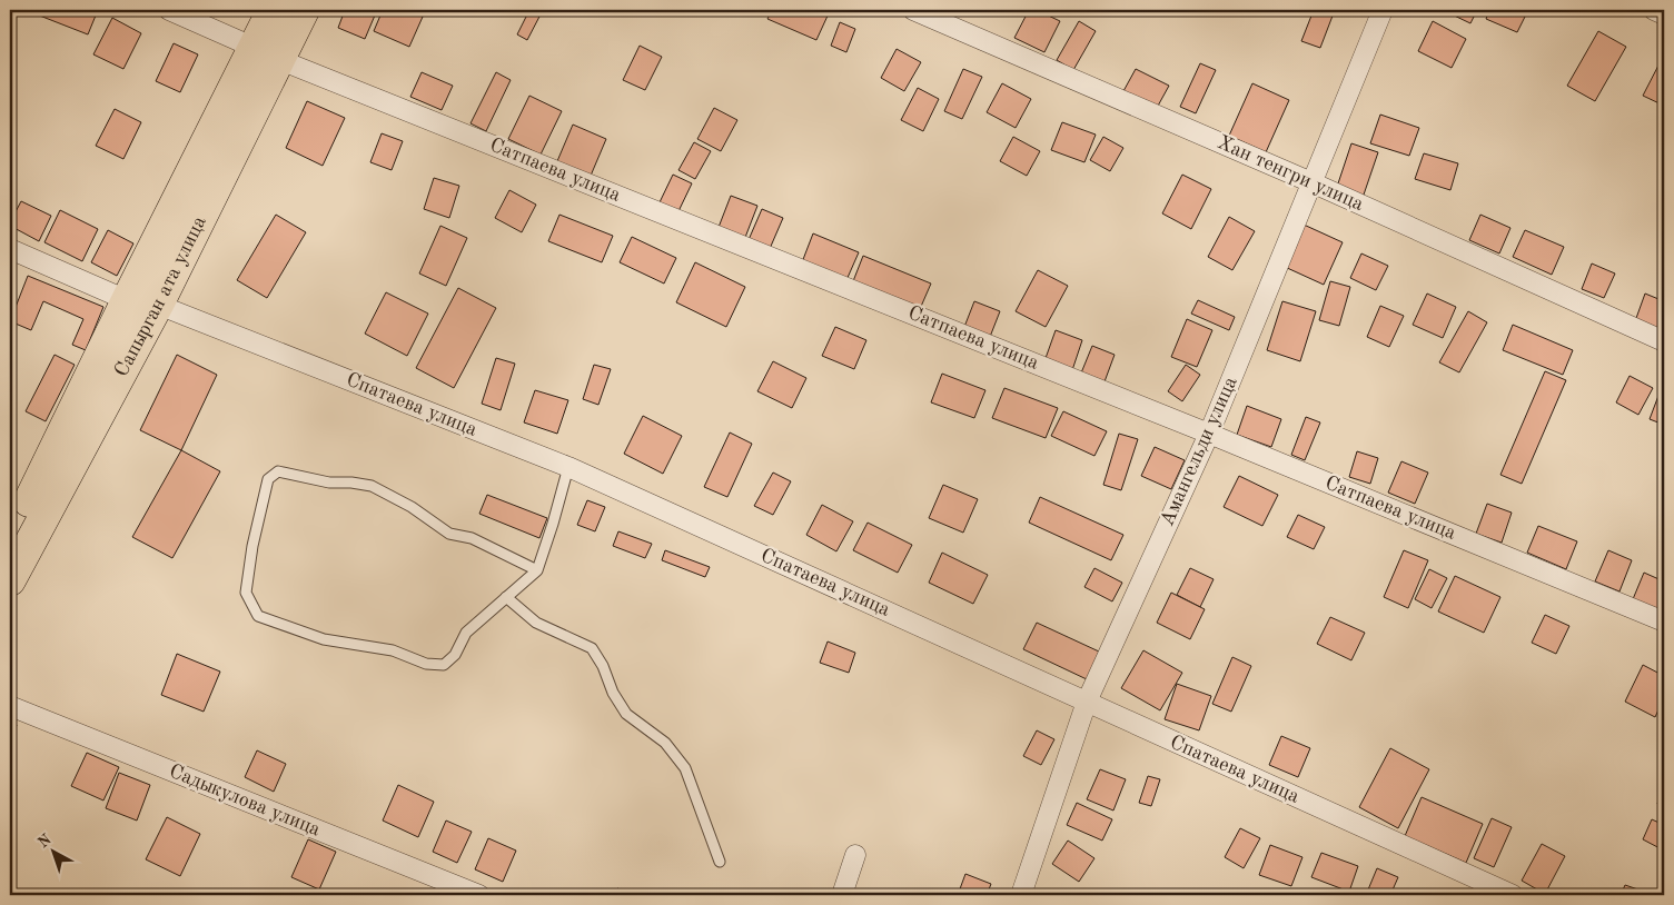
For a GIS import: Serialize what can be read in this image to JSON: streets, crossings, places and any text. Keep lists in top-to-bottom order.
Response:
{
  "streets": {
    "main road": ["Сапырган ата улица"],
    "street": [
      "Сатпаева улица",
      "Хан тенгри улица",
      "Спатаева улица",
      "Амангельди улица",
      "Садыкулова улица"
    ]
  },
  "crossings": [
    ["Сатпаева улица", "Сапырган ата улица"],
    ["Сатпаева улица", "Амангельди улица"],
    ["Хан тенгри улица", "Амангельди улица"],
    ["Сапырган ата улица", "Спатаева улица"],
    ["Спатаева улица", "Амангельди улица"]
  ],
  "north": "top left"
}
